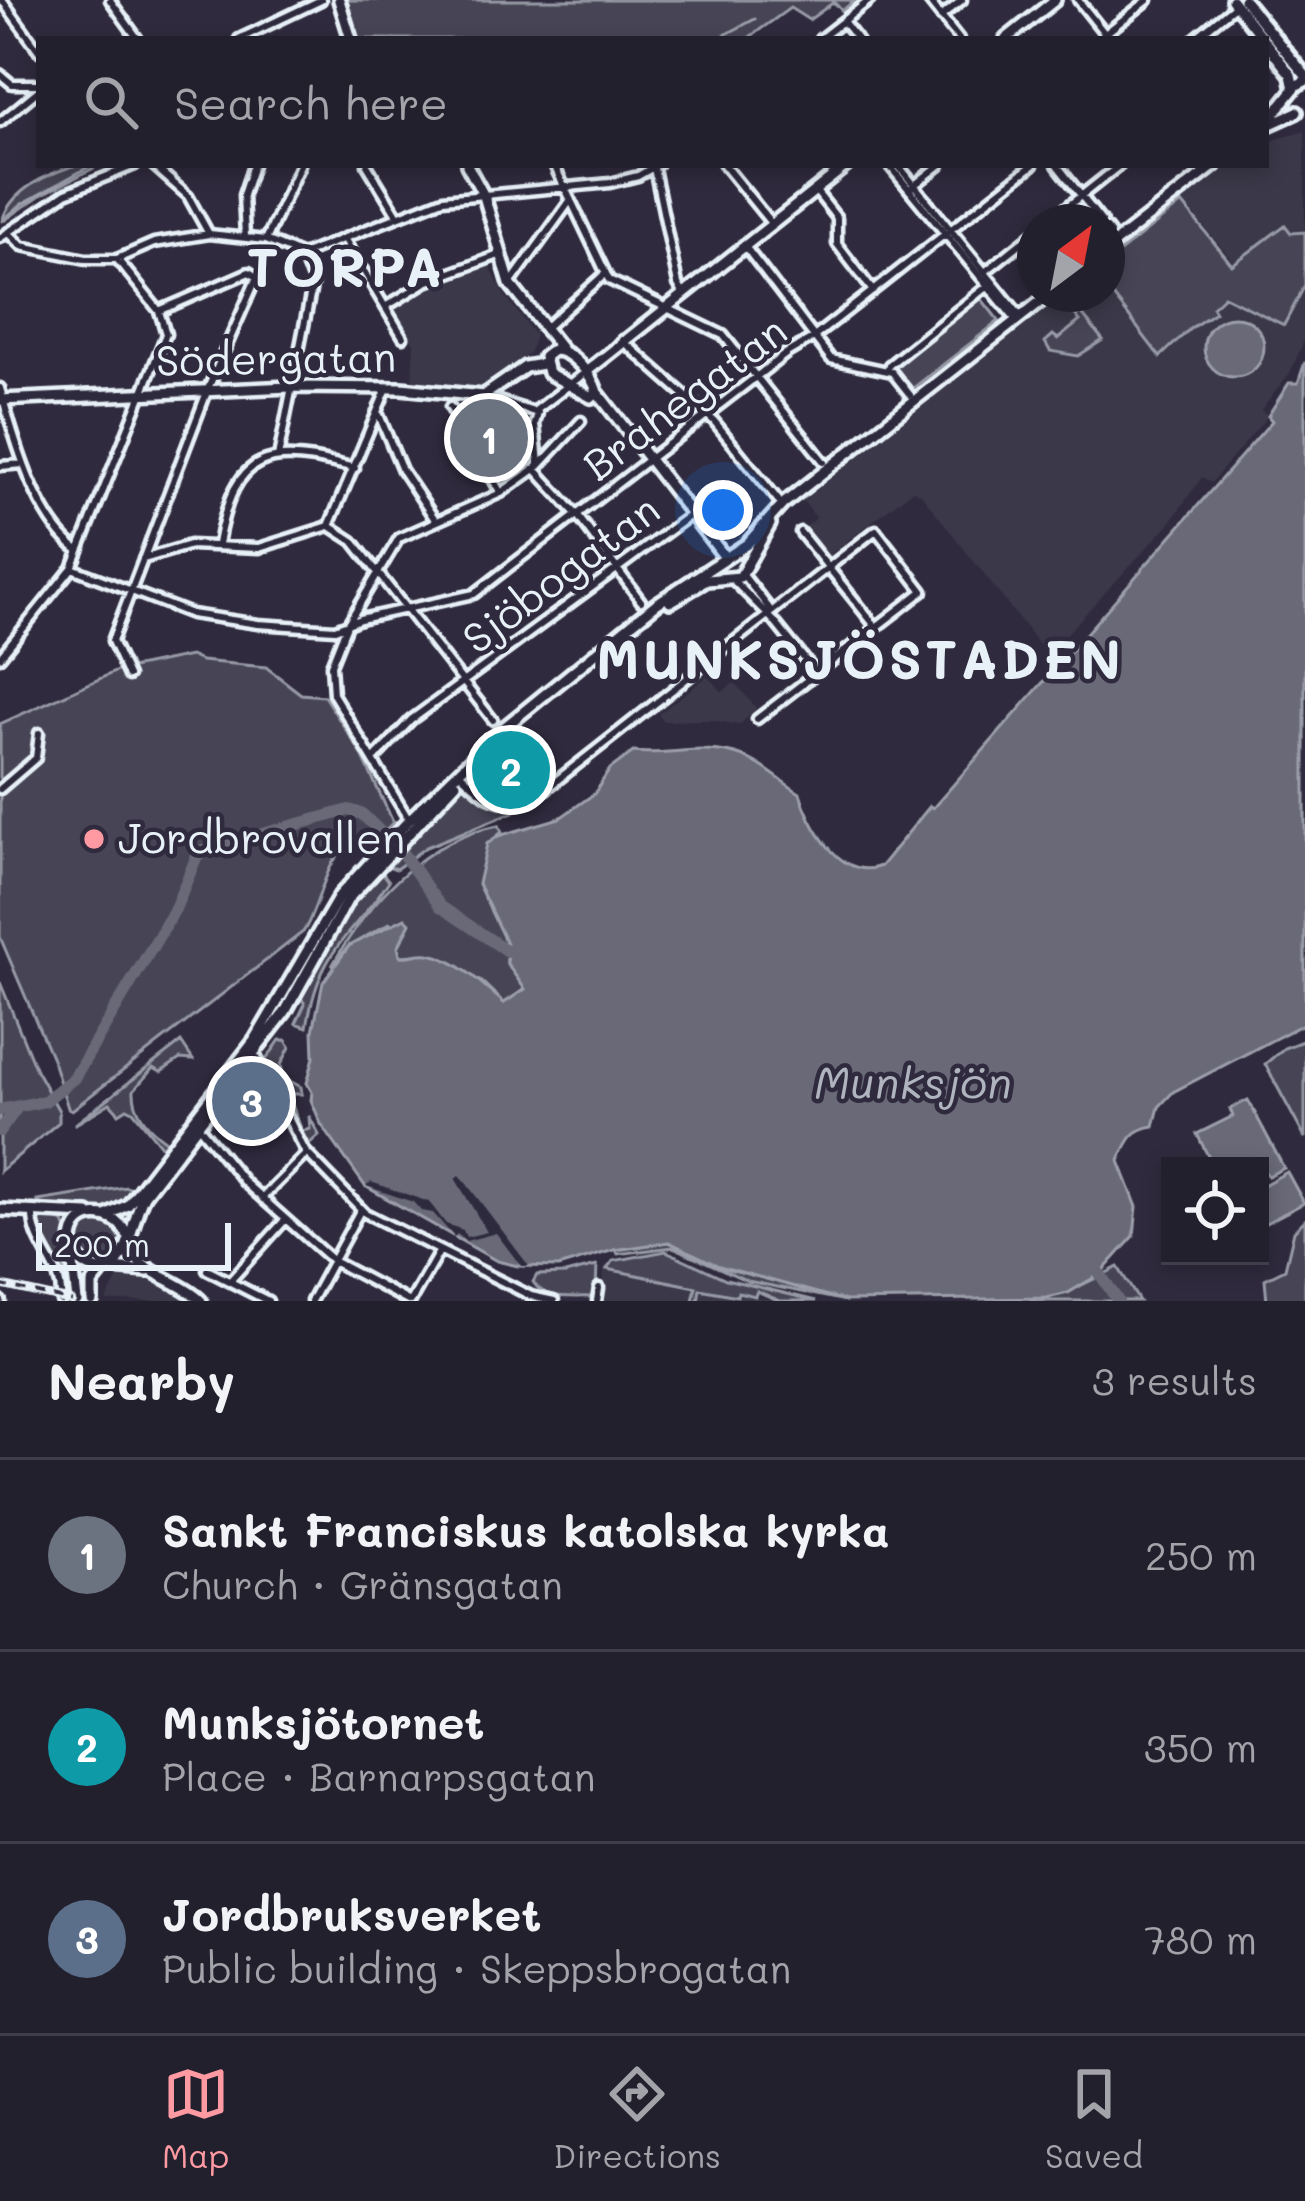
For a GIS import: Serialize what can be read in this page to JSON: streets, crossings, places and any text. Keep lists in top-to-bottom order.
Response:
{
  "streets": {
    "main road": ["Södergatan"],
    "street": ["Brahegatan", "Sjöbogatan"]
  },
  "districts": ["TORPA", "MUNKSJÖSTADEN"],
  "water": ["Munksjön"],
  "places": ["Jordbrovallen"],
  "scale_bar": "200 m",
  "north": "top right",
  "page": {
    "search": "Search here",
    "pins": ["1", "2", "3"],
    "scale": "200 m",
    "heading": ["Nearby", "3 results"],
    "list": [
      {
        "mark": "1",
        "name": "Sankt Franciskus katolska kyrka",
        "note": "Church · Gränsgatan",
        "value": "250 m"
      },
      {
        "mark": "2",
        "name": "Munksjötornet",
        "note": "Place · Barnarpsgatan",
        "value": "350 m"
      },
      {
        "mark": "3",
        "name": "Jordbruksverket",
        "note": "Public building · Skeppsbrogatan",
        "value": "780 m"
      }
    ],
    "nav": ["Map", "Directions", "Saved"]
  }
}
